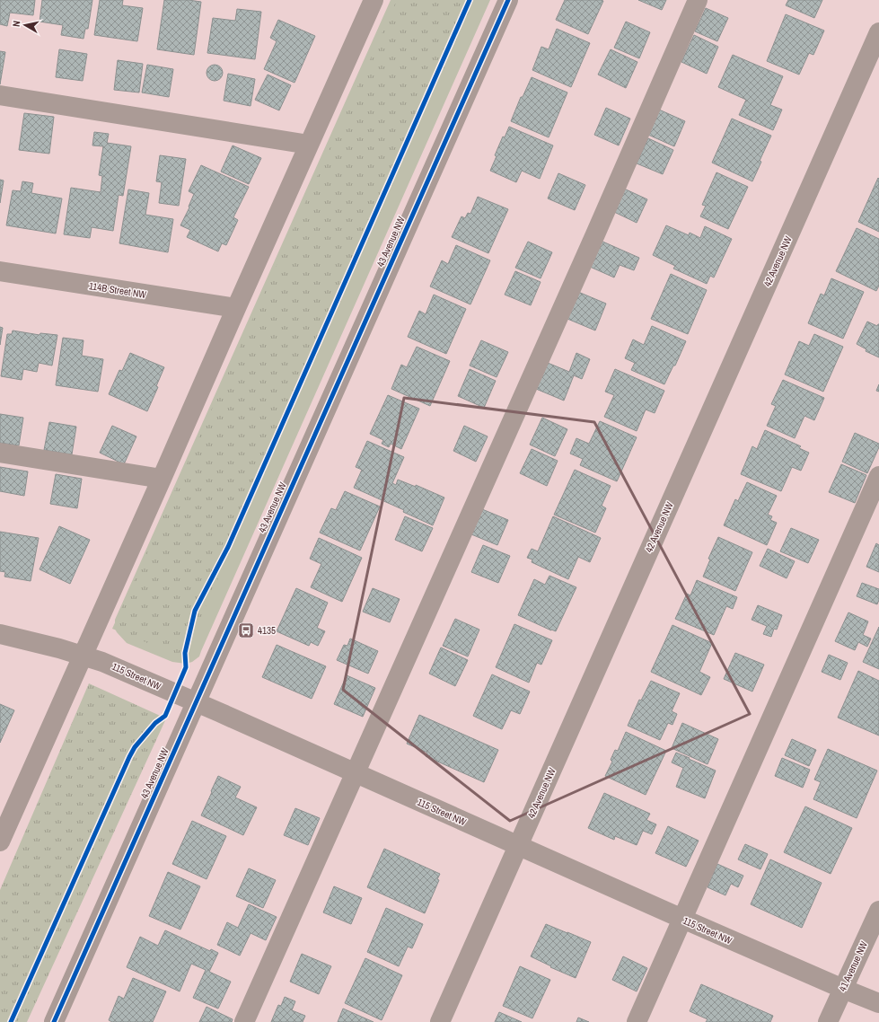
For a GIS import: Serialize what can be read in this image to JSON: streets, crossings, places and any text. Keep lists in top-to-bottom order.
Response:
{
  "streets": {
    "street": [
      "43 Avenue NW",
      "42 Avenue NW",
      "114B Street NW",
      "115 Street NW",
      "41 Avenue NW"
    ]
  },
  "crossings": [
    ["43 Avenue NW", "115 Street NW"],
    ["42 Avenue NW", "115 Street NW"],
    ["115 Street NW", "41 Avenue NW"]
  ],
  "places": {
    "bus stop": ["4135"]
  },
  "north": "left"
}
